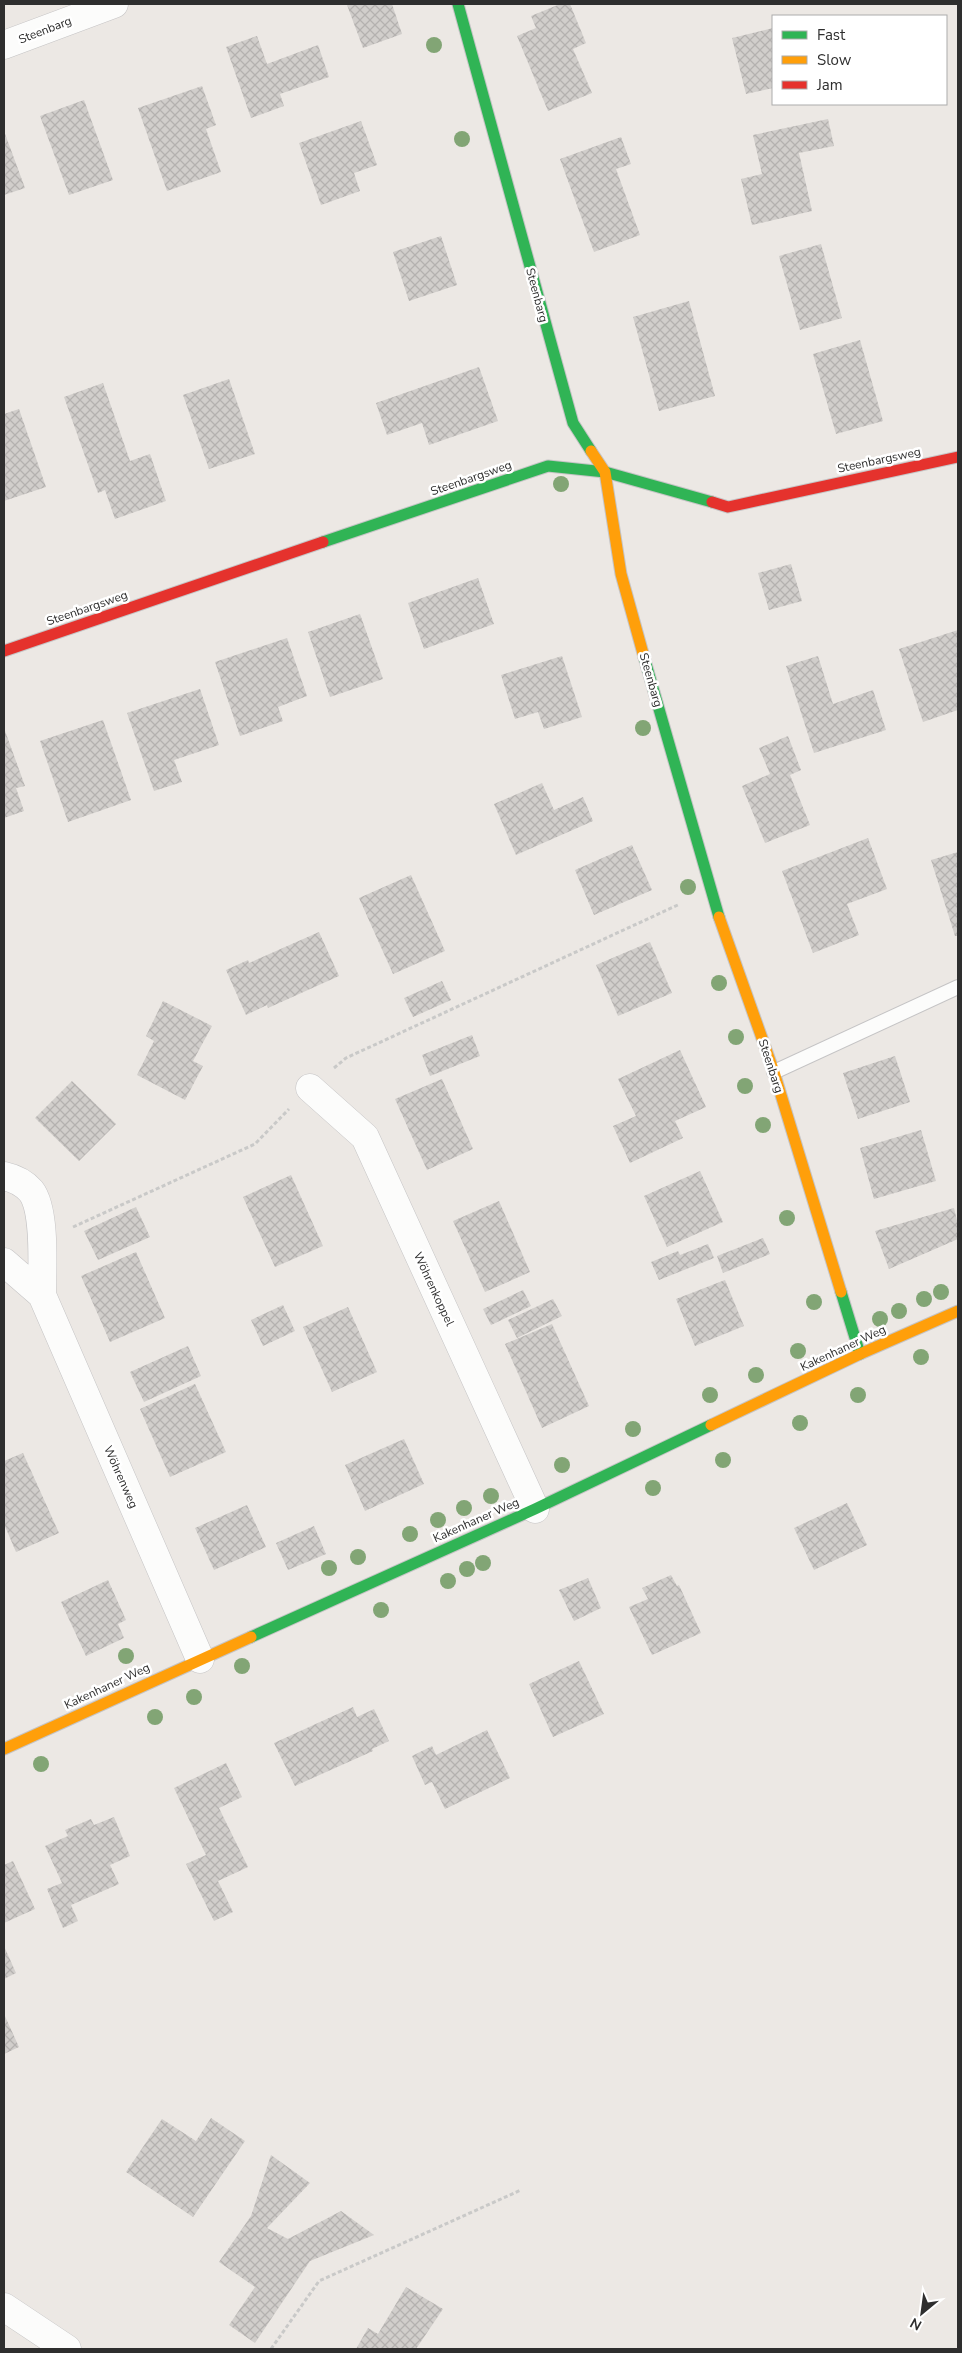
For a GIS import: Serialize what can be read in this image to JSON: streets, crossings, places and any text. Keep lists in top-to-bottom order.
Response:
{
  "streets": {
    "street": [
      "Steenbarg",
      "Steenbargsweg",
      "Wöhrenkoppel",
      "Kakenhaner Weg",
      "Wöhrenweg"
    ]
  },
  "crossings": [
    ["Steenbarg", "Steenbargsweg"],
    ["Steenbarg", "Kakenhaner Weg"],
    ["Wöhrenkoppel", "Kakenhaner Weg"],
    ["Kakenhaner Weg", "Wöhrenweg"]
  ],
  "legend": ["Fast", "Slow", "Jam"],
  "north": "bottom left"
}
